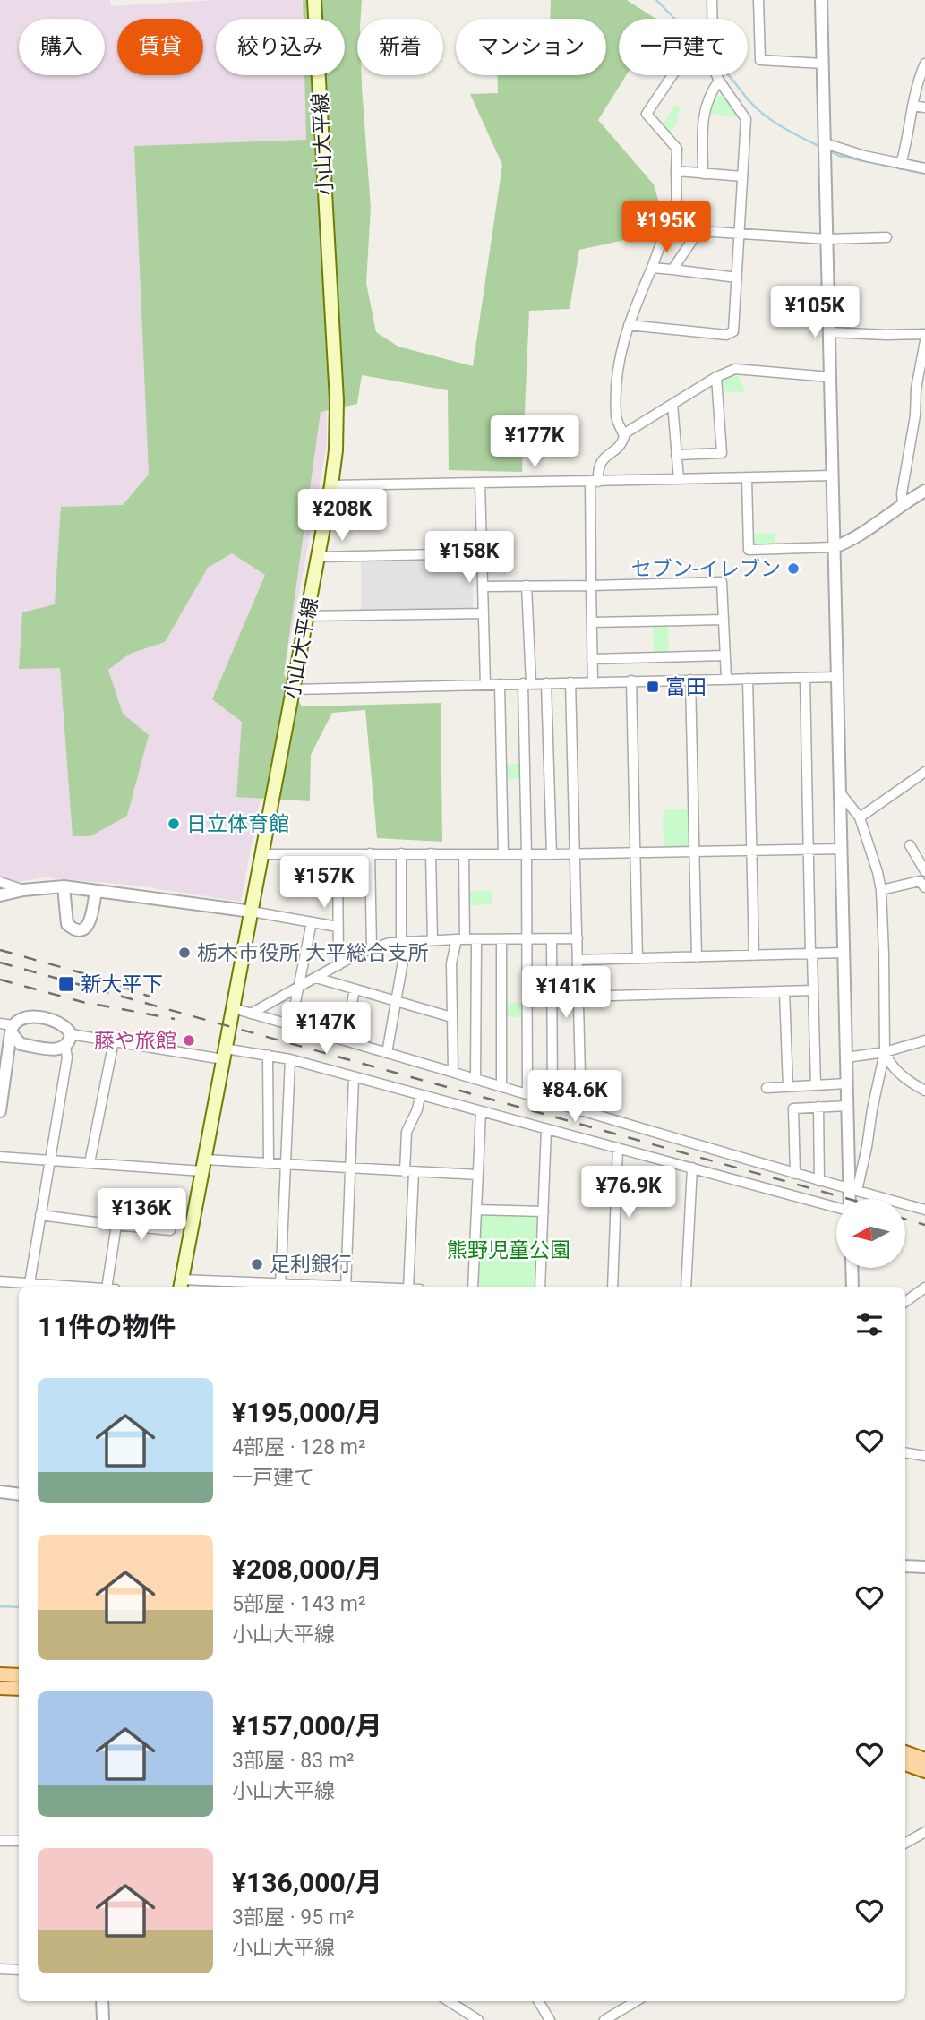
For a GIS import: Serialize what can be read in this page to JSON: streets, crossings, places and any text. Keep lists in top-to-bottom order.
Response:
{
  "streets": {
    "main road": ["小山大平線"]
  },
  "parks": ["熊野児童公園"],
  "places": {
    "other": [
      "セブン-イレブン",
      "日立体育館",
      "栃木市役所 大平総合支所",
      "藤や旅館",
      "足利銀行"
    ],
    "transit": ["富田", "新大平下"]
  },
  "north": "left",
  "page": {
    "chip": [
      "購入",
      "賃貸",
      "絞り込み",
      "新着",
      "マンション",
      "一戸建て"
    ],
    "price": [
      "¥195K",
      "¥105K",
      "¥177K",
      "¥208K",
      "¥158K",
      "¥157K",
      "¥141K",
      "¥147K",
      "¥84.6K",
      "¥76.9K",
      "¥136K"
    ],
    "heading": "11件の物件",
    "list": [
      {
        "name": "¥195,000/月",
        "note": "4部屋 · 128 m² · 一戸建て"
      },
      {
        "name": "¥208,000/月",
        "note": "5部屋 · 143 m² · 小山大平線"
      },
      {
        "name": "¥157,000/月",
        "note": "3部屋 · 83 m² · 小山大平線"
      },
      {
        "name": "¥136,000/月",
        "note": "3部屋 · 95 m² · 小山大平線"
      }
    ]
  }
}
